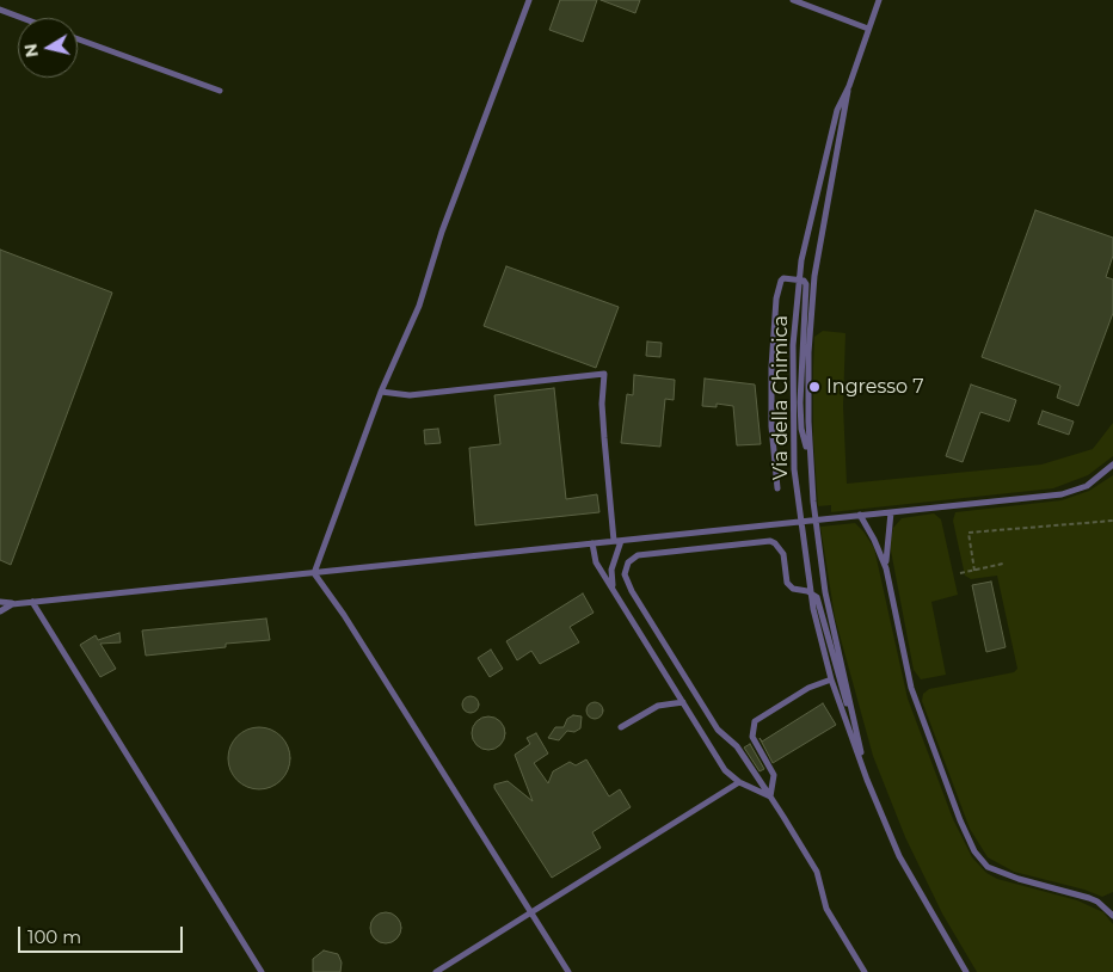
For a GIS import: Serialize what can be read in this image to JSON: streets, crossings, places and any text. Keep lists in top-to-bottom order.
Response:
{
  "streets": {
    "lane": ["Via della Chimica"]
  },
  "places": ["Ingresso 7"],
  "scale_bar": "100 m",
  "north": "left"
}
